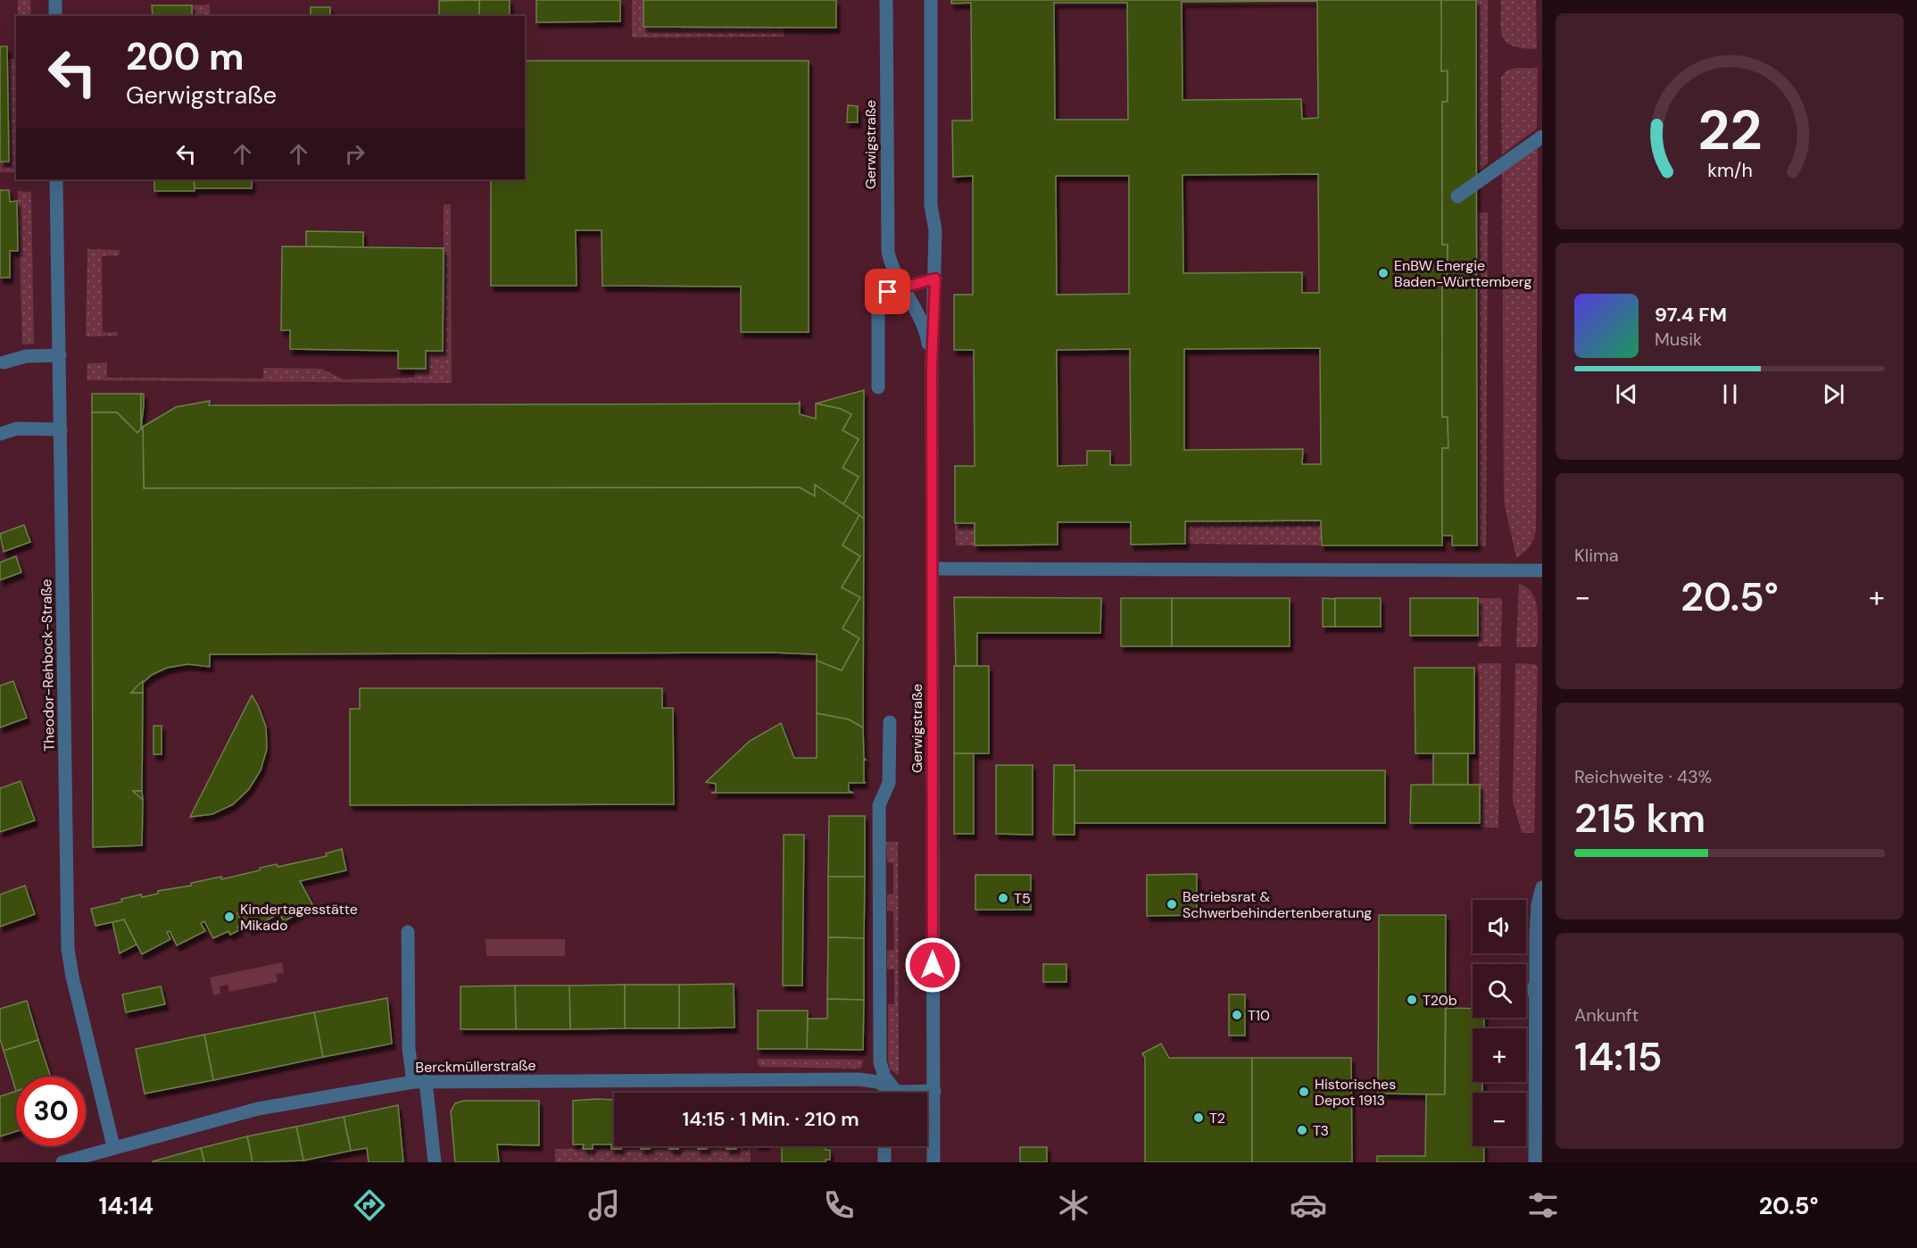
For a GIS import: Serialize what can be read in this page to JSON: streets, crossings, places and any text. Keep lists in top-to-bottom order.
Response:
{
  "streets": {
    "street": ["Gerwigstraße", "Theodor-Rehbock-Straße", "Berckmüllerstraße"]
  },
  "crossings": [
    ["Theodor-Rehbock-Straße", "Berckmüllerstraße"]
  ],
  "places": [
    "EnBW Energie Baden-Württemberg",
    "T5",
    "Betriebsrat & Schwerbehindertenberatung",
    "Kindertagesstätte Mikado",
    "T20b",
    "T10",
    "Historisches Depot 1913",
    "T2",
    "T3"
  ],
  "page": {
    "turn": ["200 m", "Gerwigstraße"],
    "song": ["97.4 FM", "Musik"],
    "tile": [
      "Klima",
      ["Reichweite · 43%", "215 km"],
      ["Ankunft", "14:15"]
    ],
    "heat": ["−", "20.5°", "+"],
    "map_buttons": ["+", "−"],
    "limit": "30",
    "trip": "14:15 · 1 Min. · 210 m",
    "tabs": ["14:14", "20.5°"],
    "gauge": ["22", "km/h"]
  }
}
